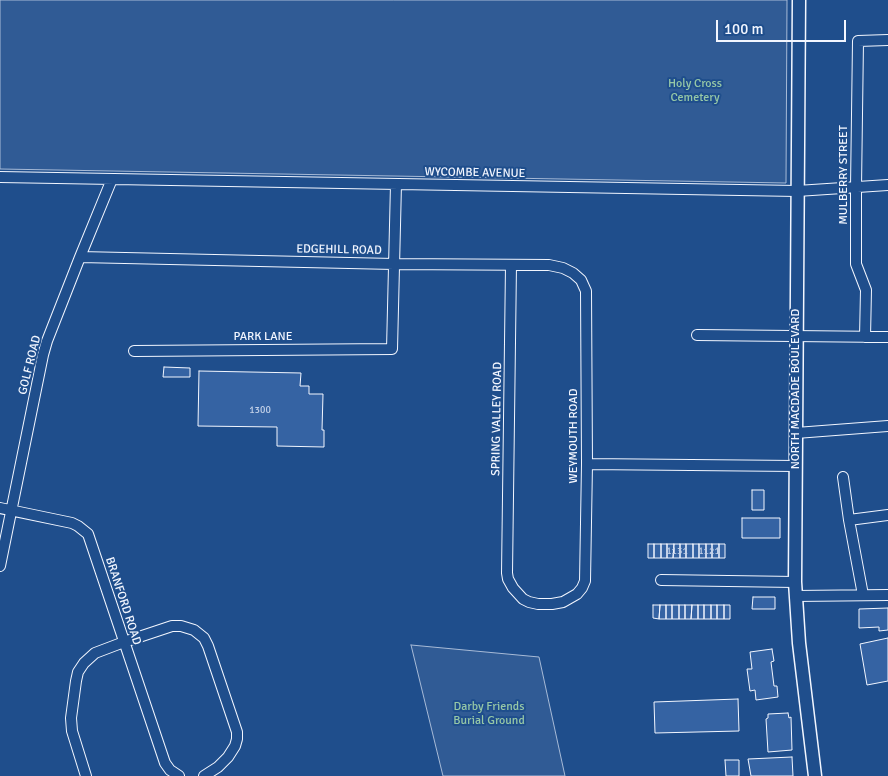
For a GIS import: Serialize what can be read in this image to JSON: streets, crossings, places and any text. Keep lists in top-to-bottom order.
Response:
{
  "streets": {
    "main road": ["NORTH MACDADE BOULEVARD"],
    "street": [
      "WYCOMBE AVENUE",
      "MULBERRY STREET",
      "EDGEHILL ROAD",
      "PARK LANE",
      "GOLF ROAD",
      "SPRING VALLEY ROAD",
      "WEYMOUTH ROAD",
      "BRANFORD ROAD"
    ]
  },
  "crossings": [
    ["WYCOMBE AVENUE", "MULBERRY STREET"],
    ["WYCOMBE AVENUE", "GOLF ROAD"],
    ["WYCOMBE AVENUE", "NORTH MACDADE BOULEVARD"],
    ["EDGEHILL ROAD", "PARK LANE"],
    ["EDGEHILL ROAD", "GOLF ROAD"],
    ["EDGEHILL ROAD", "SPRING VALLEY ROAD"],
    ["EDGEHILL ROAD", "WEYMOUTH ROAD"],
    ["GOLF ROAD", "BRANFORD ROAD"],
    ["SPRING VALLEY ROAD", "WEYMOUTH ROAD"]
  ],
  "parks": ["Holy Cross Cemetery", "Darby Friends Burial Ground"],
  "house_numbers": ["1300", "1131", "1121"],
  "scale_bar": "100 m"
}
